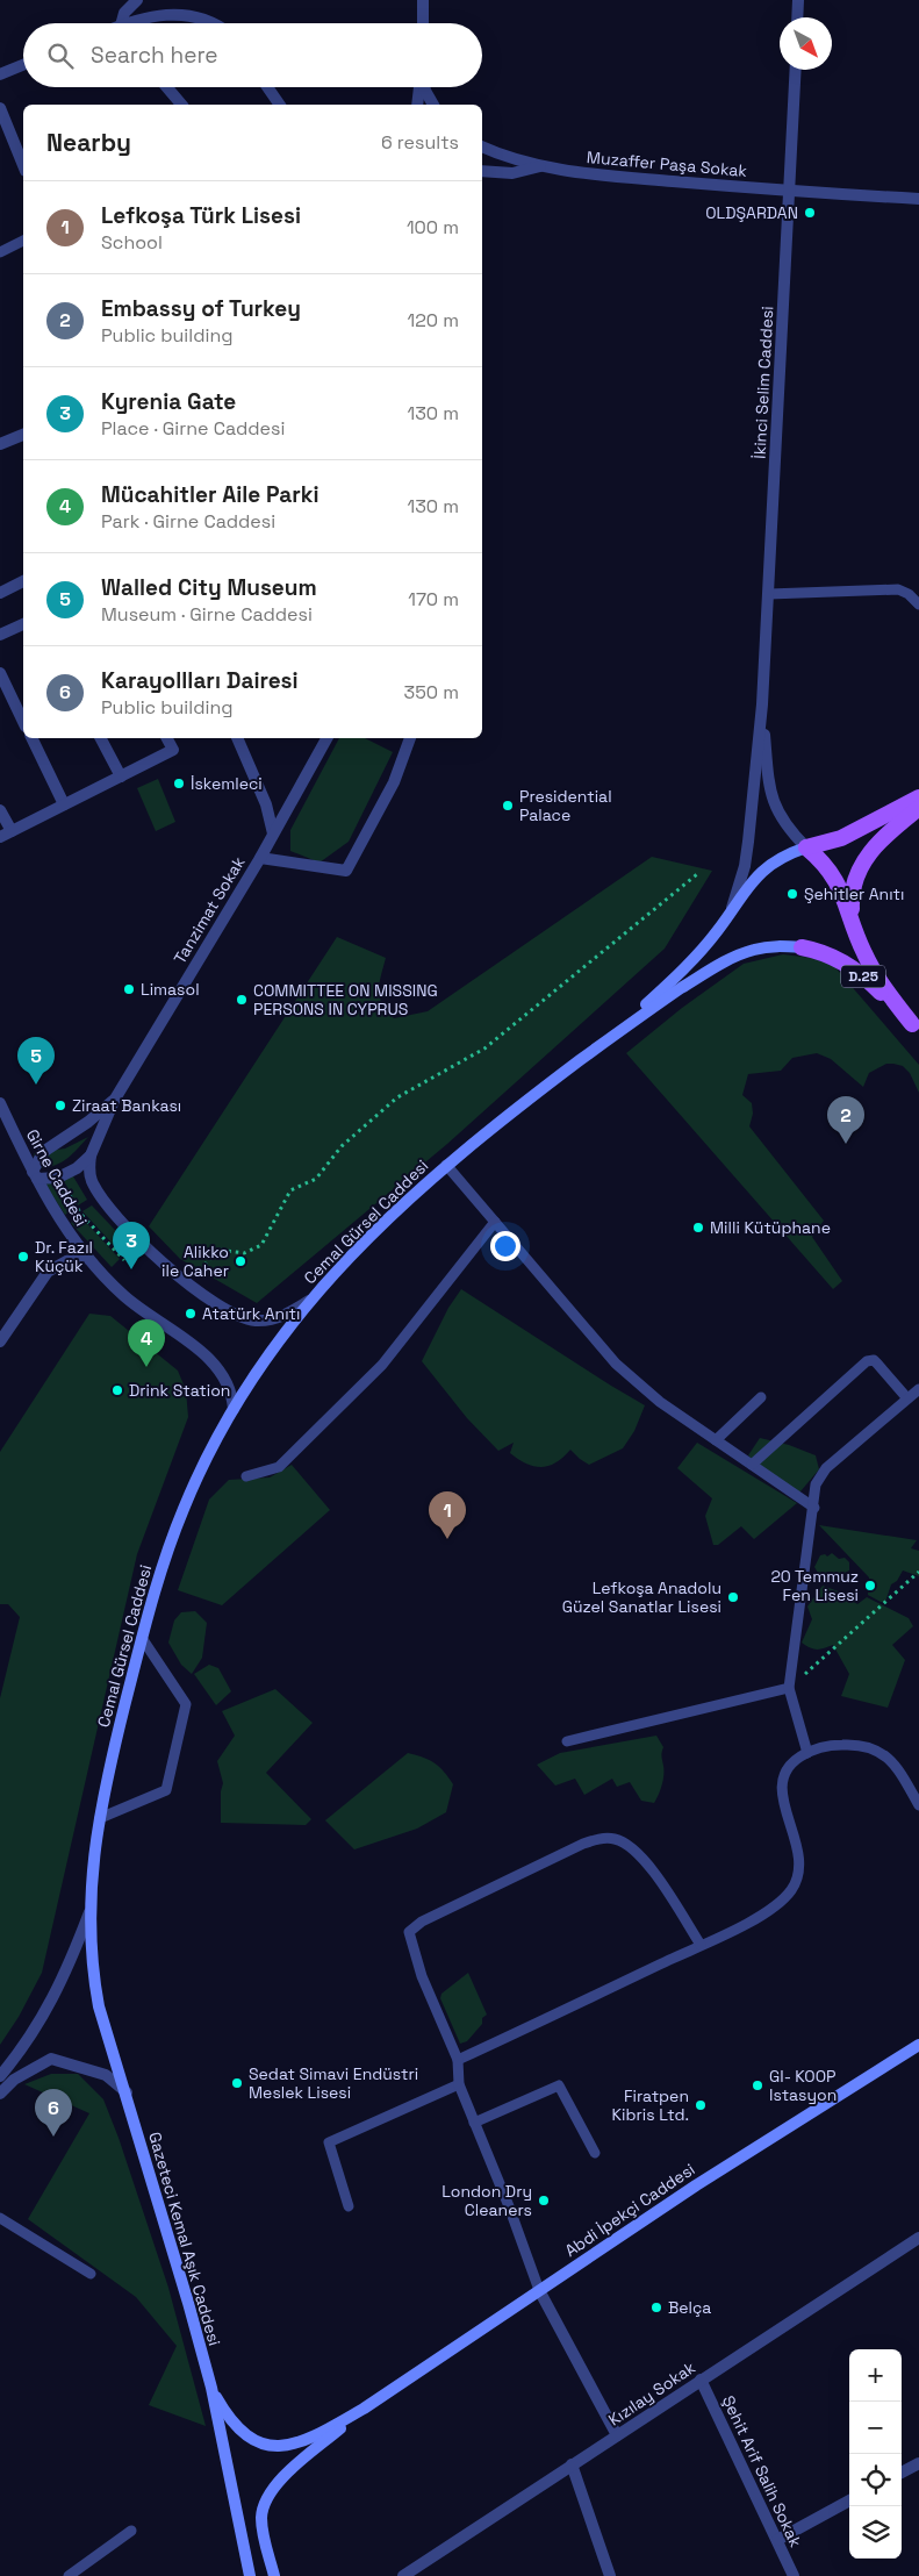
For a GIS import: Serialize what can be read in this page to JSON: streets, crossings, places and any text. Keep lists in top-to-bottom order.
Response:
{
  "streets": {
    "main road": [
      "D.25",
      "Cemal Gürsel Caddesi",
      "Abdi İpekçi Caddesi",
      "Gazeteci Kemal Aşık Caddesi"
    ],
    "street": [
      "Muzaffer Paşa Sokak",
      "İkinci Selim Caddesi",
      "Tanzimat Sokak",
      "Girne Caddesi",
      "Kızılay Sokak",
      "Şehit Arif Salih Sokak"
    ]
  },
  "crossings": [
    ["Muzaffer Paşa Sokak", "İkinci Selim Caddesi"],
    ["İkinci Selim Caddesi", "Cemal Gürsel Caddesi"],
    ["Tanzimat Sokak", "Girne Caddesi"],
    ["D.25", "Cemal Gürsel Caddesi"],
    ["Girne Caddesi", "Cemal Gürsel Caddesi"],
    ["Cemal Gürsel Caddesi", "Gazeteci Kemal Aşık Caddesi"],
    ["Abdi İpekçi Caddesi", "Gazeteci Kemal Aşık Caddesi"],
    ["Kızılay Sokak", "Şehit Arif Salih Sokak"]
  ],
  "places": [
    "OLDŞARDAN",
    "İskemleci",
    "Presidential Palace",
    "Şehitler Anıtı",
    "Limasol",
    "COMMITTEE ON MISSING PERSONS IN CYPRUS",
    "Ziraat Bankası",
    "Milli Kütüphane",
    "Dr. Fazıl Küçük",
    "Alikko ile Caher",
    "Atatürk Anıtı",
    "Drink Station",
    "20 Temmuz Fen Lisesi",
    "Lefkoşa Anadolu Güzel Sanatlar Lisesi",
    "Sedat Simavi Endüstri Meslek Lisesi",
    "GI- KOOP Istasyon",
    "Firatpen Kibris Ltd.",
    "London Dry Cleaners",
    "Belça"
  ],
  "north": "bottom right",
  "page": {
    "search": "Search here",
    "heading": ["Nearby", "6 results"],
    "list": [
      {
        "mark": "1",
        "name": "Lefkoşa Türk Lisesi",
        "note": "School",
        "value": "100 m"
      },
      {
        "mark": "2",
        "name": "Embassy of Turkey",
        "note": "Public building",
        "value": "120 m"
      },
      {
        "mark": "3",
        "name": "Kyrenia Gate",
        "note": "Place · Girne Caddesi",
        "value": "130 m"
      },
      {
        "mark": "4",
        "name": "Mücahitler Aile Parki",
        "note": "Park · Girne Caddesi",
        "value": "130 m"
      },
      {
        "mark": "5",
        "name": "Walled City Museum",
        "note": "Museum · Girne Caddesi",
        "value": "170 m"
      },
      {
        "mark": "6",
        "name": "Karayollları Dairesi",
        "note": "Public building",
        "value": "350 m"
      }
    ],
    "pins": [
      "5",
      "2",
      "3",
      "4",
      "1",
      "6"
    ],
    "map_buttons": ["+", "−"]
  }
}
